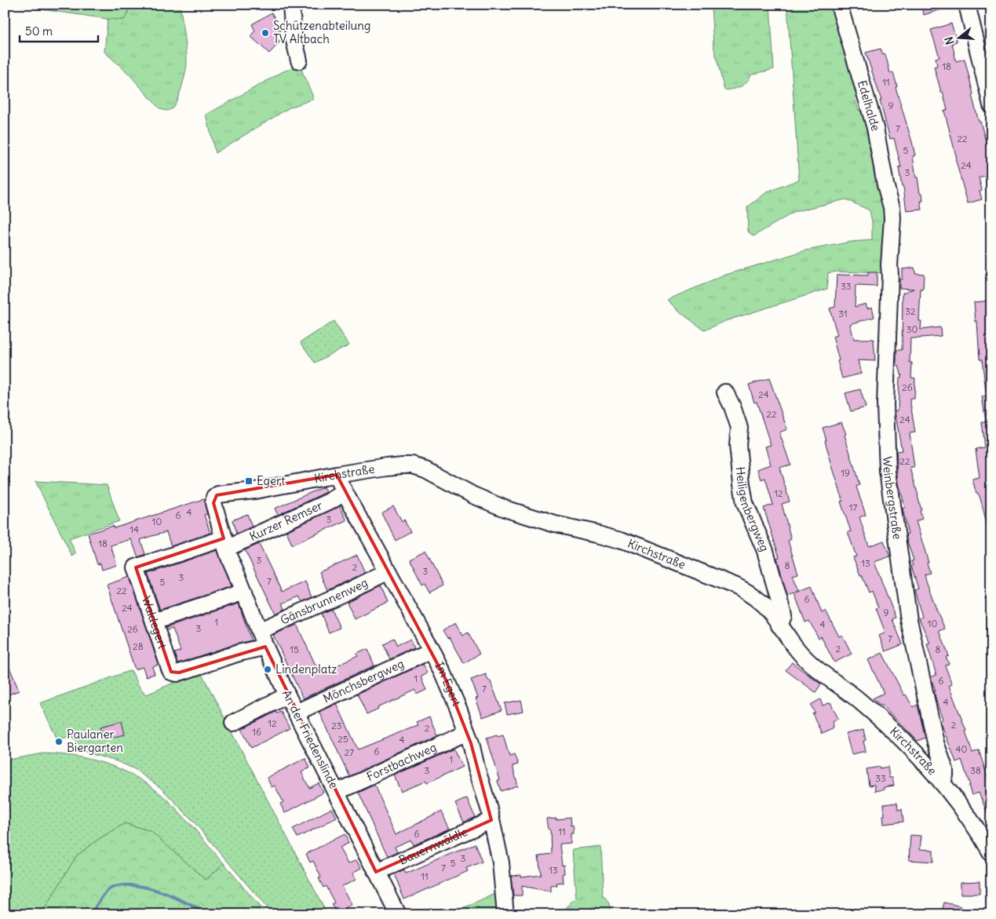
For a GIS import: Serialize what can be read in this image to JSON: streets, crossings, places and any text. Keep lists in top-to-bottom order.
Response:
{
  "streets": {
    "street": [
      "Edelhalde",
      "Kirchstraße",
      "Weinbergstraße",
      "Heiligenbergweg",
      "Kurzer Remser",
      "Gänsbrunnenweg",
      "Waldegert",
      "Mönchsbergweg",
      "Im Egert",
      "An der Friedenslinde",
      "Forstbachweg",
      "Bauernwäldle"
    ]
  },
  "crossings": [
    ["Edelhalde", "Weinbergstraße"],
    ["Kirchstraße", "Weinbergstraße"],
    ["Kirchstraße", "Heiligenbergweg"],
    ["Kirchstraße", "Im Egert"],
    ["Kirchstraße", "An der Friedenslinde"],
    ["Kurzer Remser", "Waldegert"],
    ["Kurzer Remser", "Im Egert"],
    ["Kurzer Remser", "An der Friedenslinde"],
    ["Gänsbrunnenweg", "Im Egert"],
    ["Gänsbrunnenweg", "An der Friedenslinde"],
    ["Waldegert", "An der Friedenslinde"],
    ["Mönchsbergweg", "Im Egert"],
    ["Mönchsbergweg", "An der Friedenslinde"],
    ["Im Egert", "Forstbachweg"],
    ["Im Egert", "Bauernwäldle"],
    ["An der Friedenslinde", "Forstbachweg"],
    ["An der Friedenslinde", "Bauernwäldle"]
  ],
  "places": {
    "other": ["Schützenabteilung TV Altbach", "Lindenplatz", "Paulaner Biergarten"],
    "transit": ["Egert"]
  },
  "house_numbers": [
    "18",
    "11",
    "9",
    "7",
    "22",
    "5",
    "24",
    "3",
    "33",
    "32",
    "31",
    "30",
    "26",
    "24",
    "22",
    "24",
    "22",
    "19",
    "12",
    "17",
    "4",
    "6",
    "3",
    "10",
    "14",
    "18",
    "3",
    "13",
    "8",
    "2",
    "3",
    "3",
    "7",
    "5",
    "22",
    "6",
    "24",
    "9",
    "1",
    "10",
    "4",
    "3",
    "26",
    "7",
    "28",
    "2",
    "15",
    "8",
    "1",
    "6",
    "7",
    "4",
    "12",
    "2",
    "23",
    "2",
    "16",
    "25",
    "4",
    "40",
    "6",
    "27",
    "1",
    "3",
    "38",
    "33",
    "11",
    "6",
    "3",
    "5",
    "7",
    "13",
    "11"
  ],
  "scale_bar": "50 m",
  "north": "left"
}
